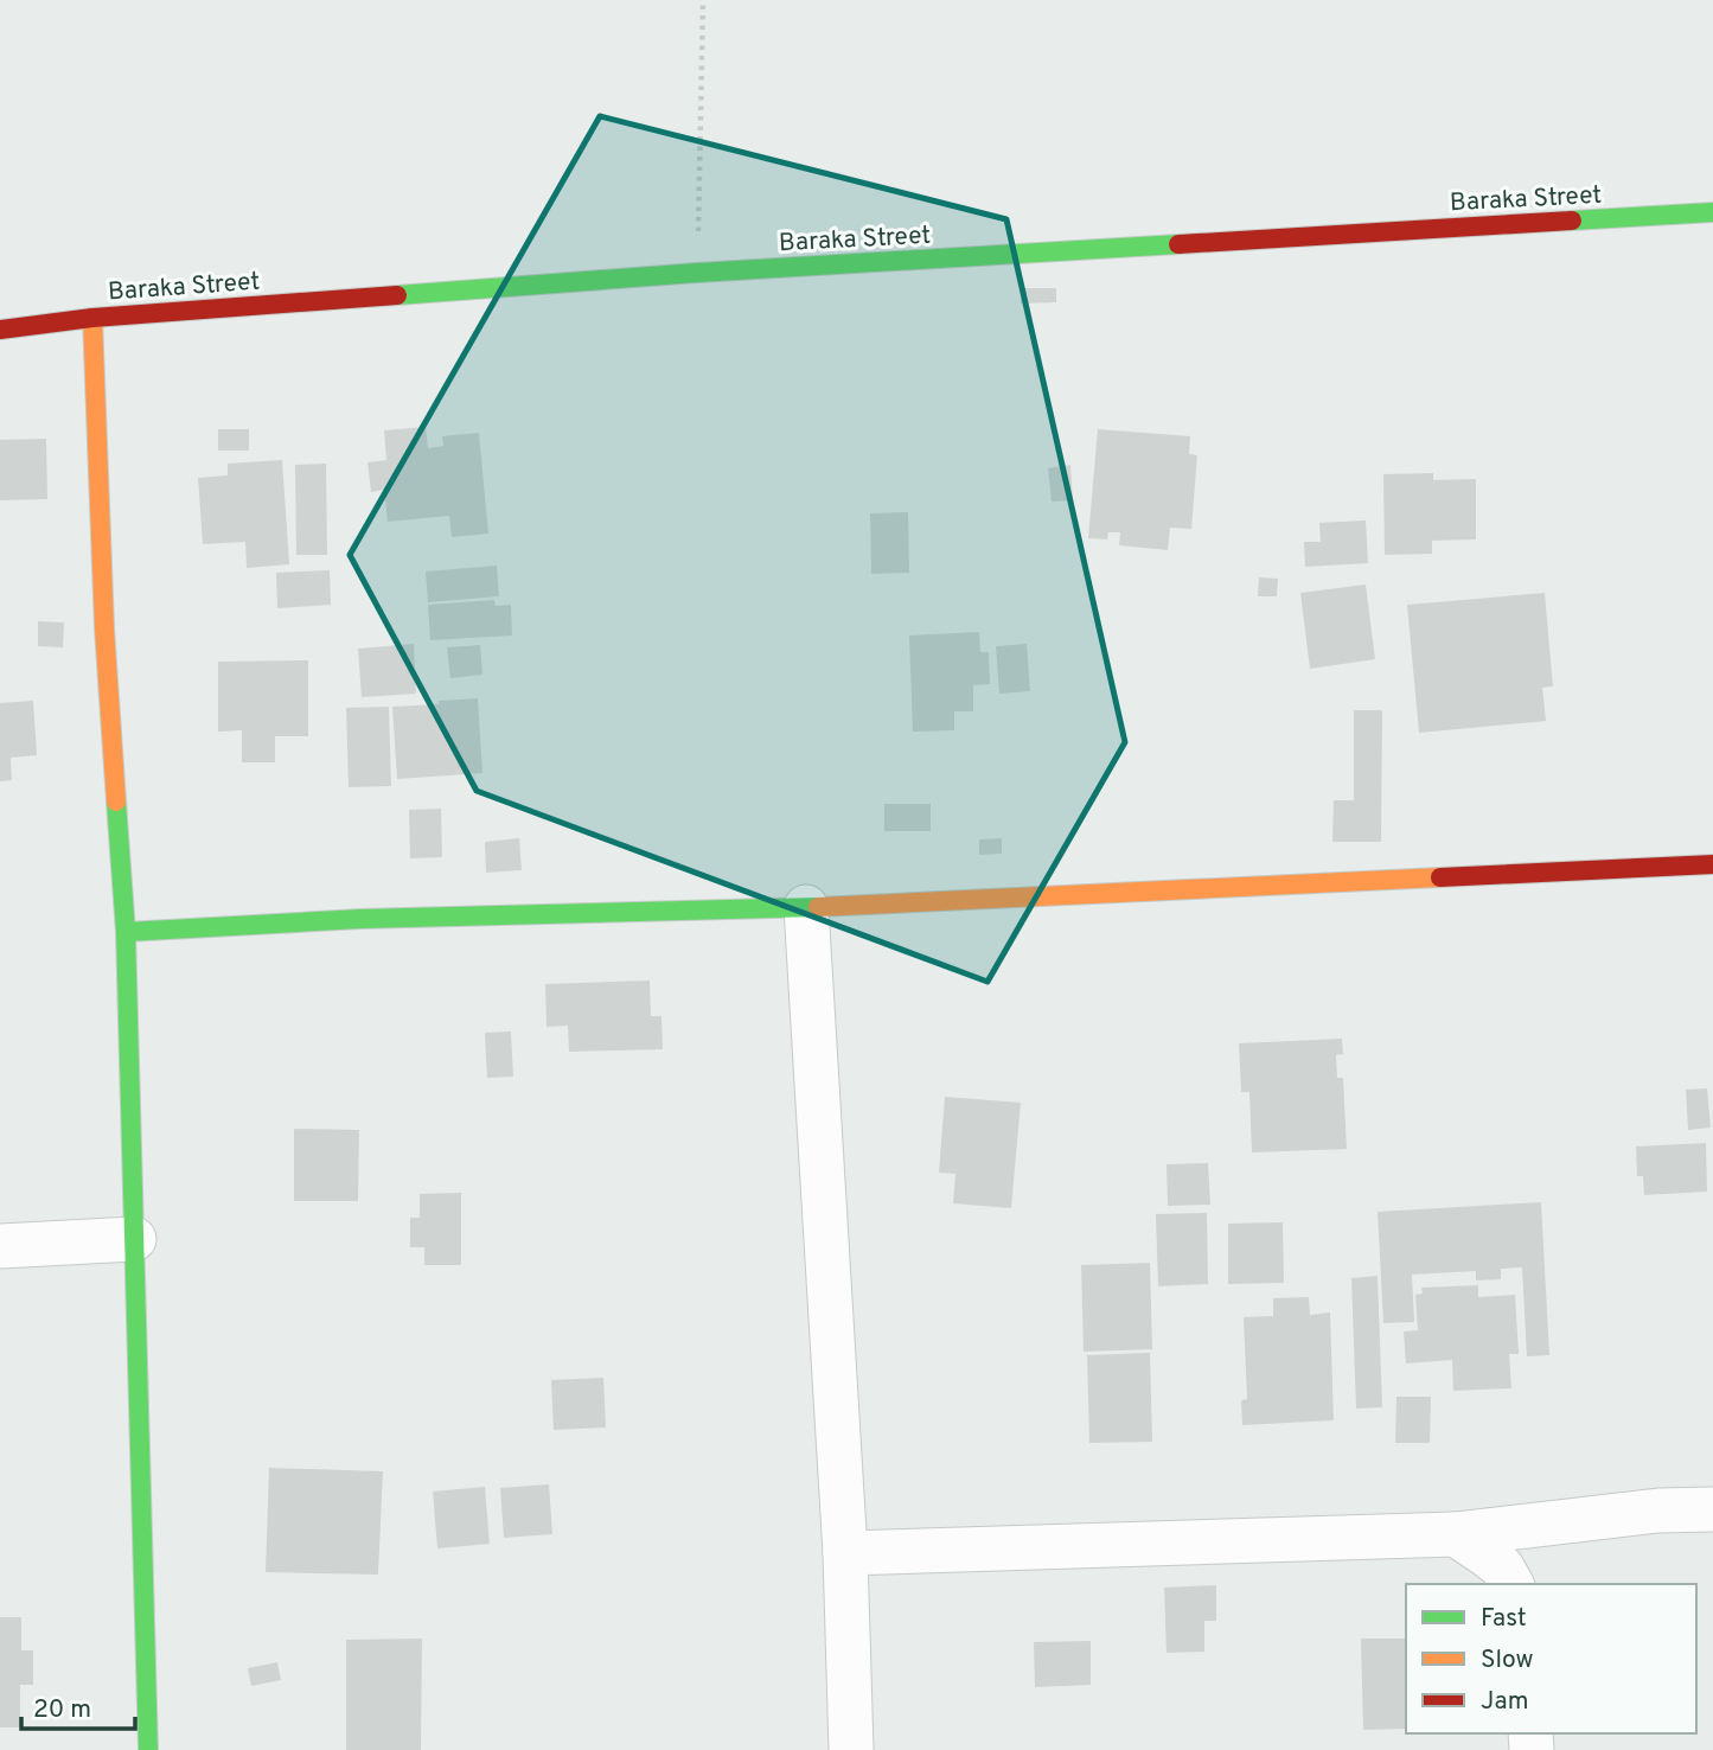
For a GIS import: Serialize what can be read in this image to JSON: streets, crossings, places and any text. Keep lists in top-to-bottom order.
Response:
{
  "streets": {
    "street": ["Baraka Street"]
  },
  "legend": ["Fast", "Slow", "Jam"],
  "scale_bar": "20 m"
}
